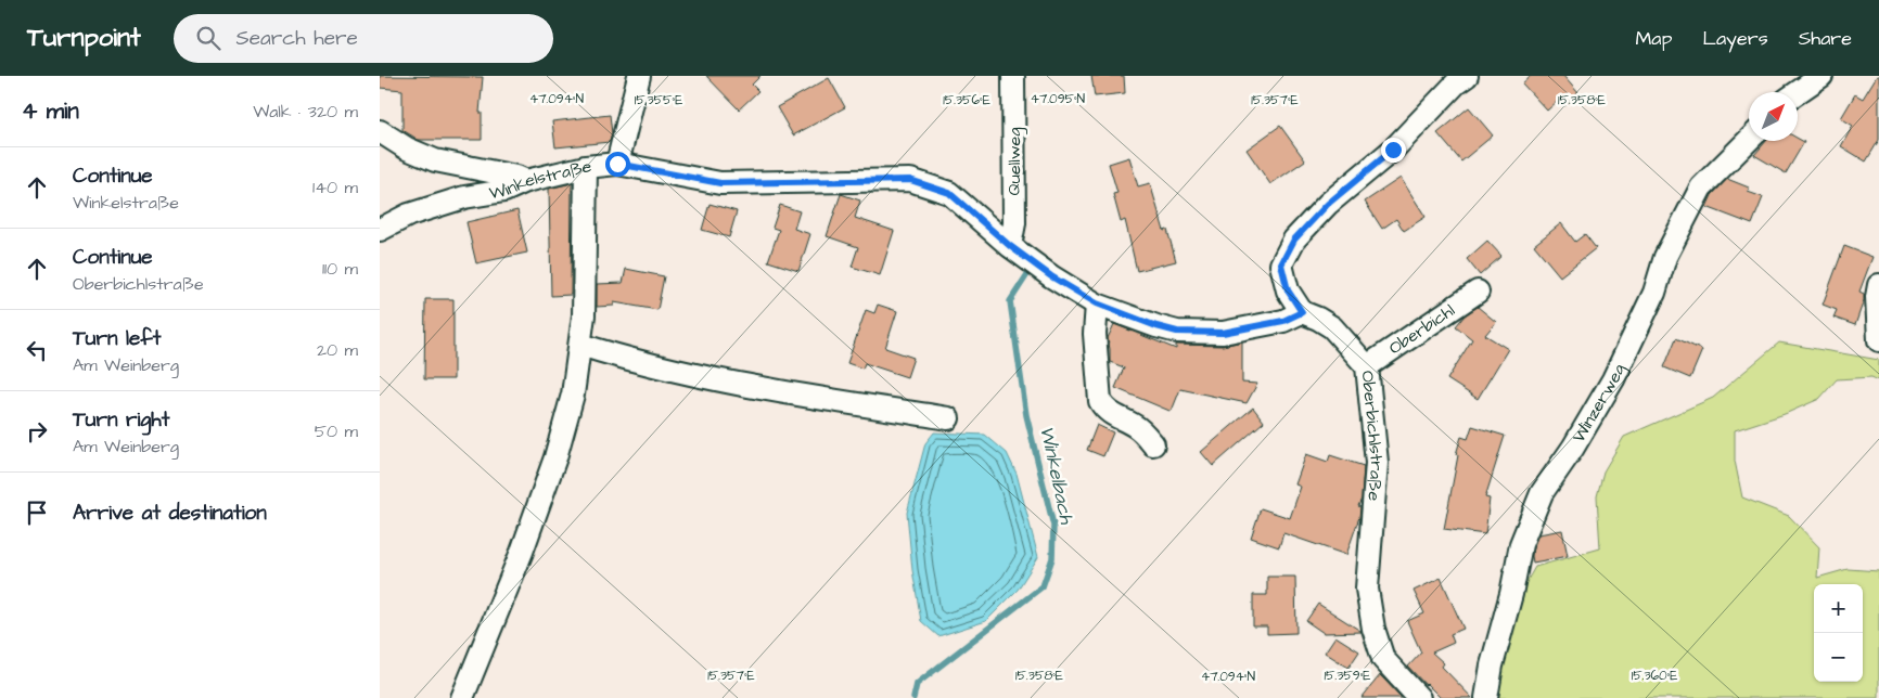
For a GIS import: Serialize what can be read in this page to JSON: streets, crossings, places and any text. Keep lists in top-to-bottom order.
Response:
{
  "streets": {
    "street": [
      "Quellweg",
      "Winkelstraße",
      "Oberbichl",
      "Winzerweg",
      "Oberbichlstraße"
    ]
  },
  "crossings": [
    ["Quellweg", "Winkelstraße"],
    ["Oberbichl", "Oberbichlstraße"]
  ],
  "water": ["Winkelbach"],
  "north": "top right",
  "page": {
    "header": "Turnpoint",
    "search": "Search here",
    "nav": ["Map", "Layers", "Share"],
    "heading": ["4 min", "Walk · 320 m"],
    "list": [
      ["Continue", "Winkelstraße", "140 m"],
      ["Continue", "Oberbichlstraße", "110 m"],
      ["Turn left", "Am Weinberg", "20 m"],
      ["Turn right", "Am Weinberg", "50 m"],
      "Arrive at destination"
    ],
    "map_buttons": ["+", "−"]
  },
  "coordinates": [
    "47.094°N",
    "47.095°N",
    "15.355°E",
    "15.356°E",
    "15.357°E",
    "15.358°E",
    "15.359°E",
    "15.360°E"
  ]
}
